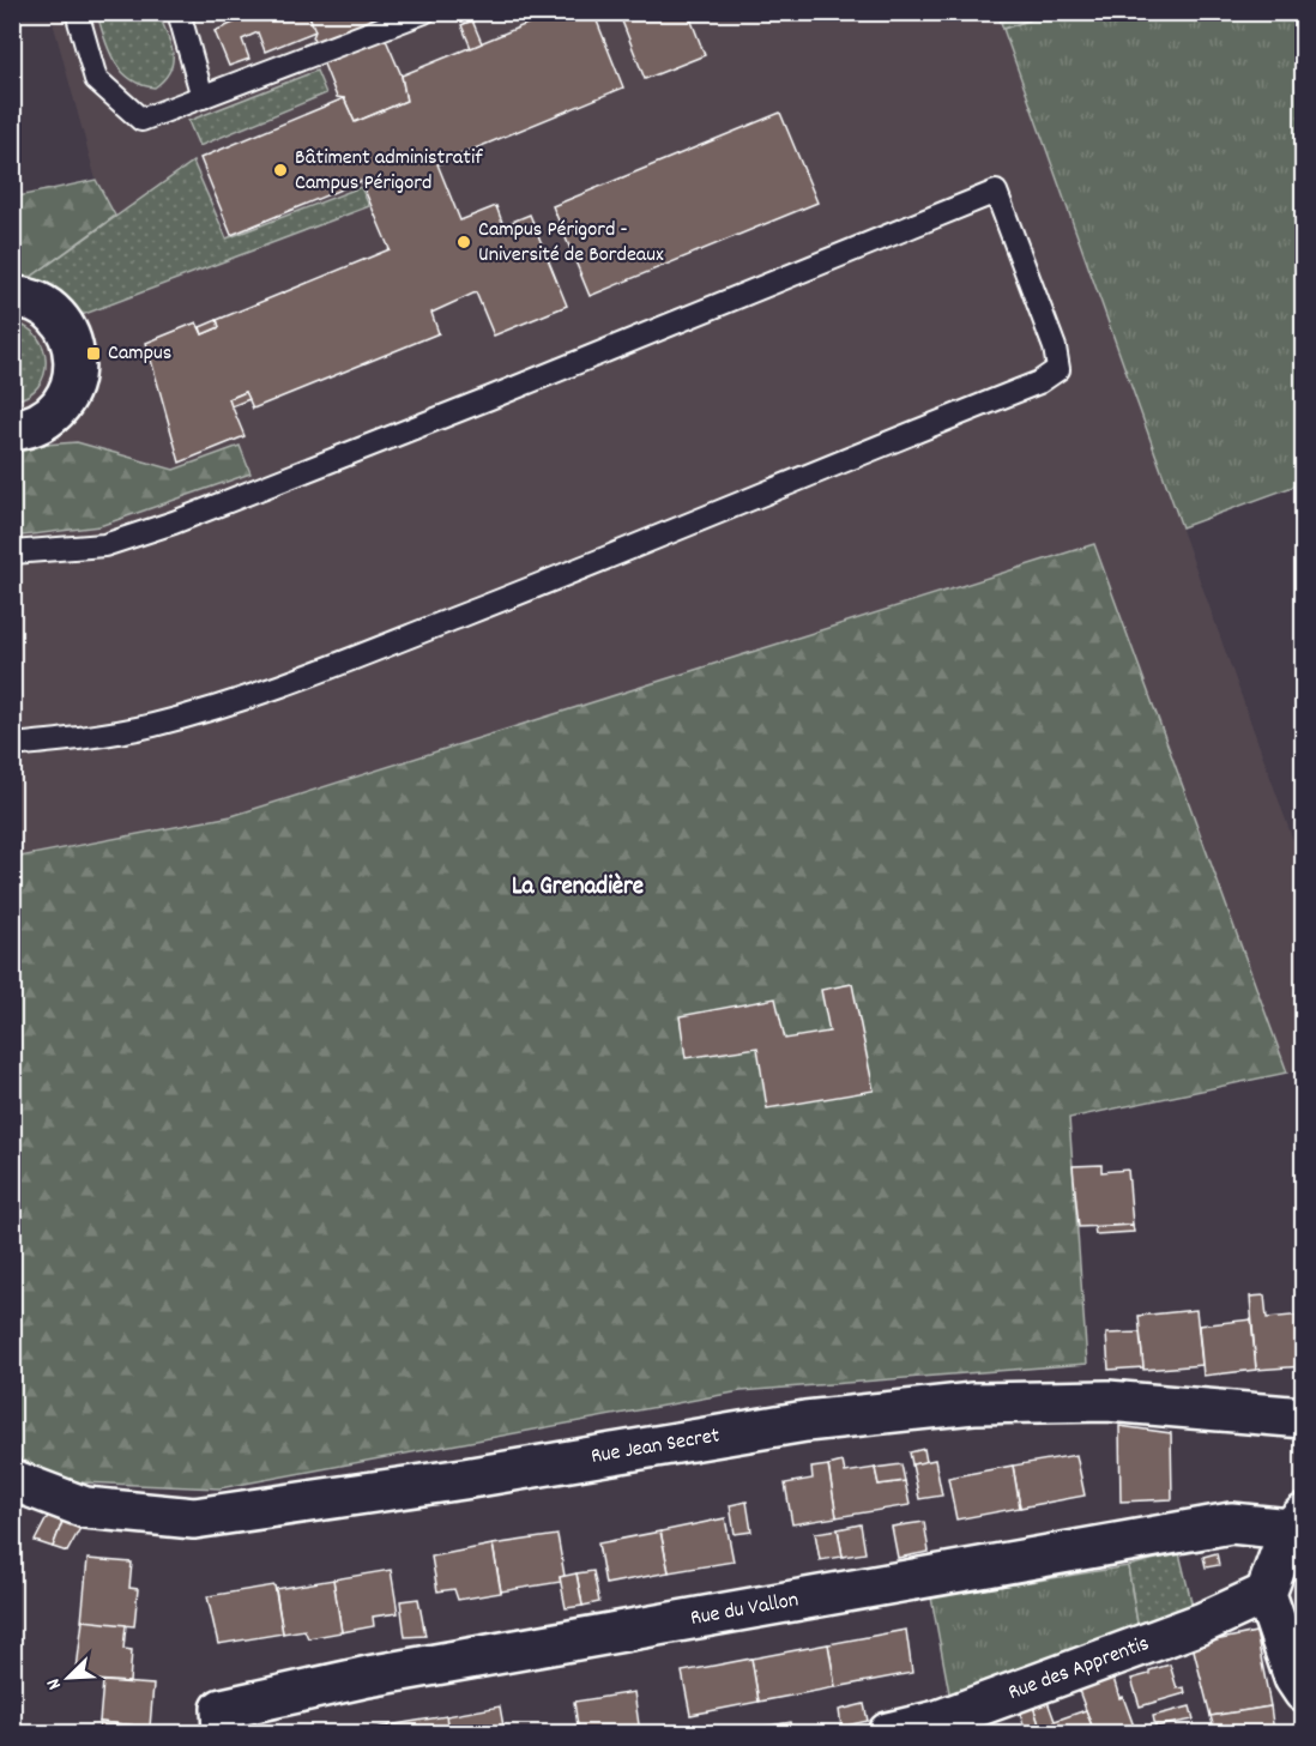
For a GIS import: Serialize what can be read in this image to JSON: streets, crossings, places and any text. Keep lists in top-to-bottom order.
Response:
{
  "streets": {
    "street": ["Rue Jean Secret", "Rue du Vallon", "Rue des Apprentis"]
  },
  "districts": ["La Grenadière"],
  "places": {
    "other": ["Bâtiment administratif Campus Périgord", "Campus Périgord - Université de Bordeaux"],
    "transit": ["Campus"]
  },
  "north": "bottom left"
}
